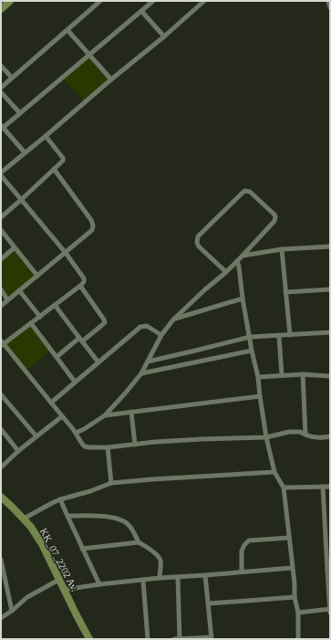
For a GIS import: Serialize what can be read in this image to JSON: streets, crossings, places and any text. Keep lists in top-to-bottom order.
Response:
{
  "streets": {
    "main road": ["KK_07_2202 Av."]
  }
}
